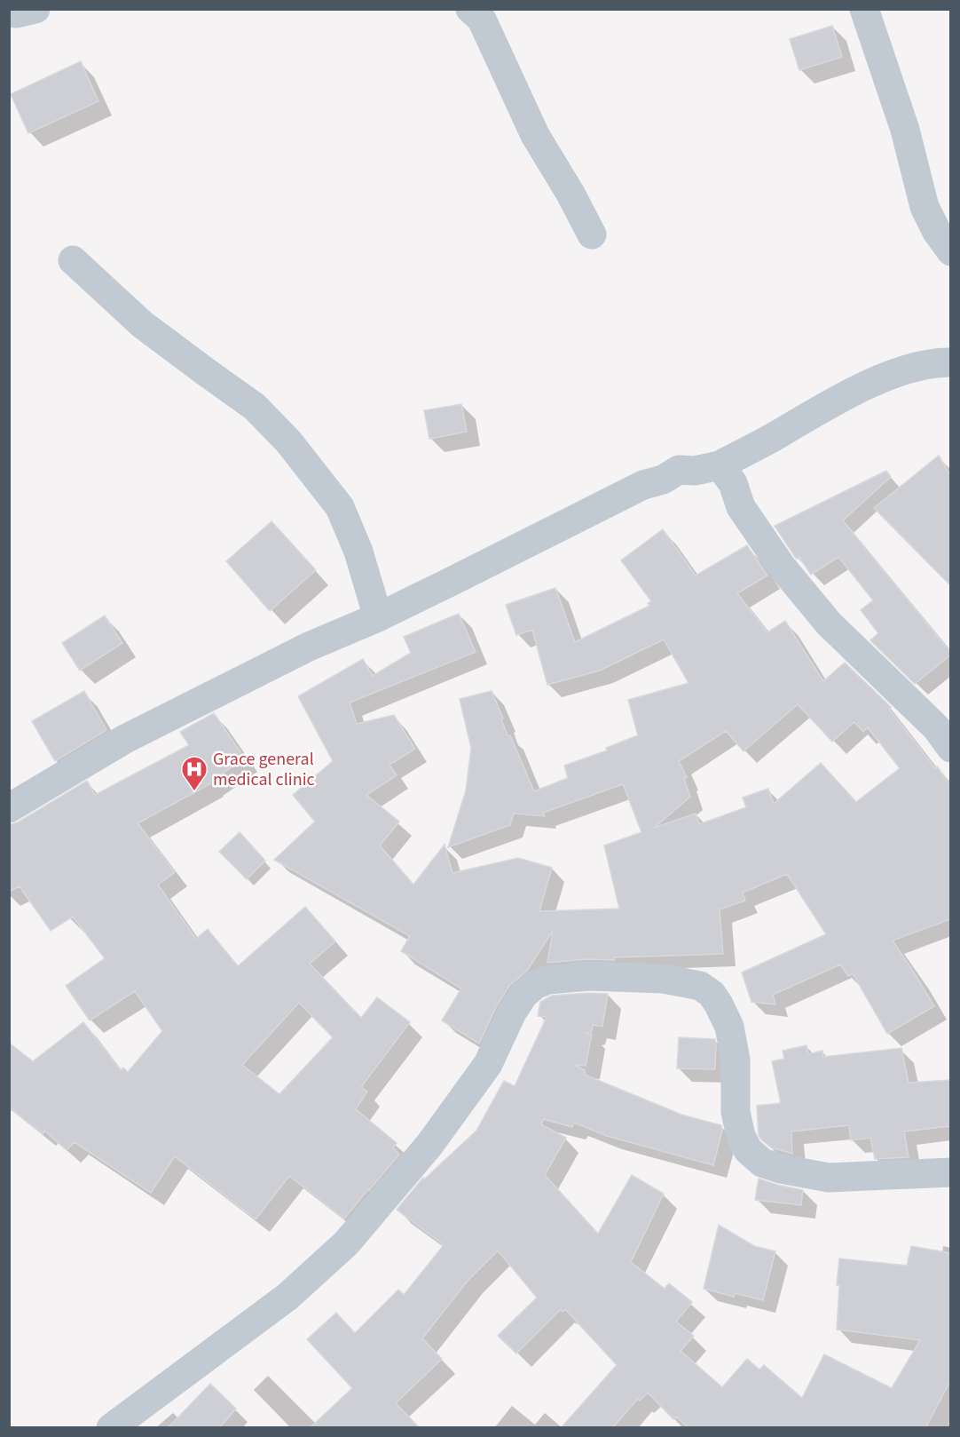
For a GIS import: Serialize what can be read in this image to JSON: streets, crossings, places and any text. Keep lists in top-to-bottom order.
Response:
{
  "places": {
    "hospital": ["Grace general medical clinic"]
  }
}
